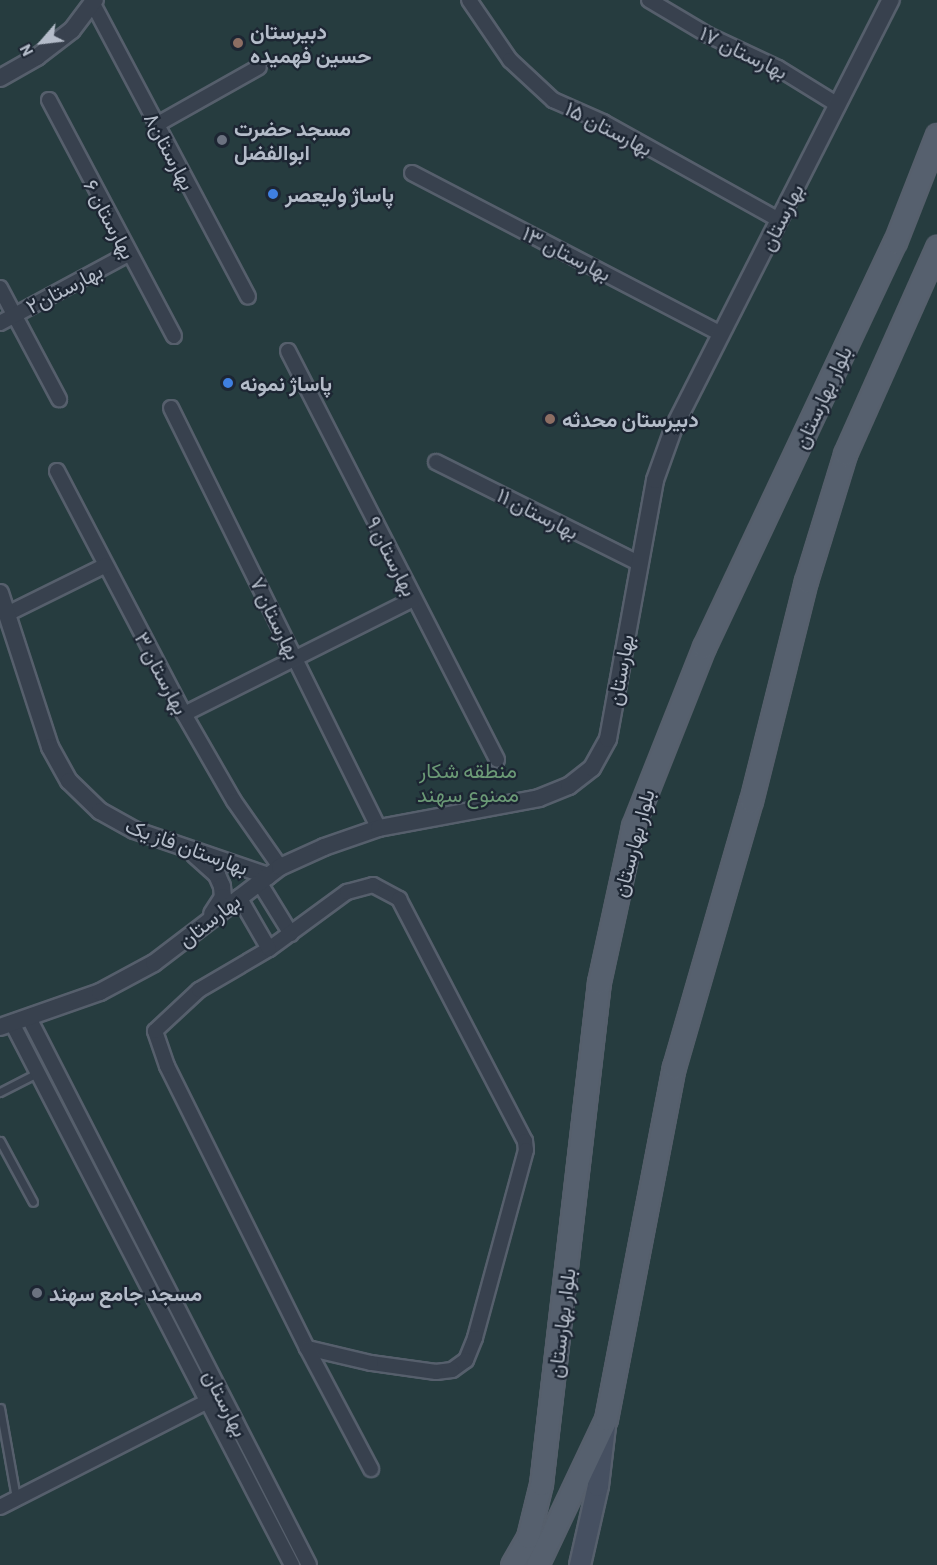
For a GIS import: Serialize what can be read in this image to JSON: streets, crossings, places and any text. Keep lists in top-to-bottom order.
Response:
{
  "streets": {
    "main road": ["بلوار بهارستان"],
    "street": [
      "بهارستان ۱۷",
      "بهارستان ۱۵",
      "بهارستان۸",
      "بهارستان",
      "بهارستان ۶",
      "بهارستان ۱۳",
      "بهارستان۲",
      "بهارستان ۱۱",
      "بهارستان ۹",
      "بهارستان ۷",
      "بهارستان ۳",
      "بهارستان فاز یک"
    ]
  },
  "crossings": [
    ["بهارستان ۱۷", "بهارستان"],
    ["بهارستان ۱۵", "بهارستان"],
    ["بهارستان", "بهارستان ۱۳"],
    ["بهارستان", "بهارستان ۱۱"],
    ["بهارستان", "بهارستان ۷"],
    ["بهارستان", "بهارستان ۳"],
    ["بهارستان", "بهارستان فاز یک"],
    ["بهارستان ۶", "بهارستان۲"],
    ["بهارستان ۳", "بهارستان فاز یک"]
  ],
  "parks": ["منطقه شکار ممنوع سهند"],
  "places": [
    "دبیرستان حسین فهمیده",
    "مسجد حضرت ابوالفضل",
    "پاساژ ولیعصر",
    "پاساژ نمونه",
    "دبیرستان محدثه",
    "مسجد جامع سهند"
  ],
  "north": "bottom left"
}
